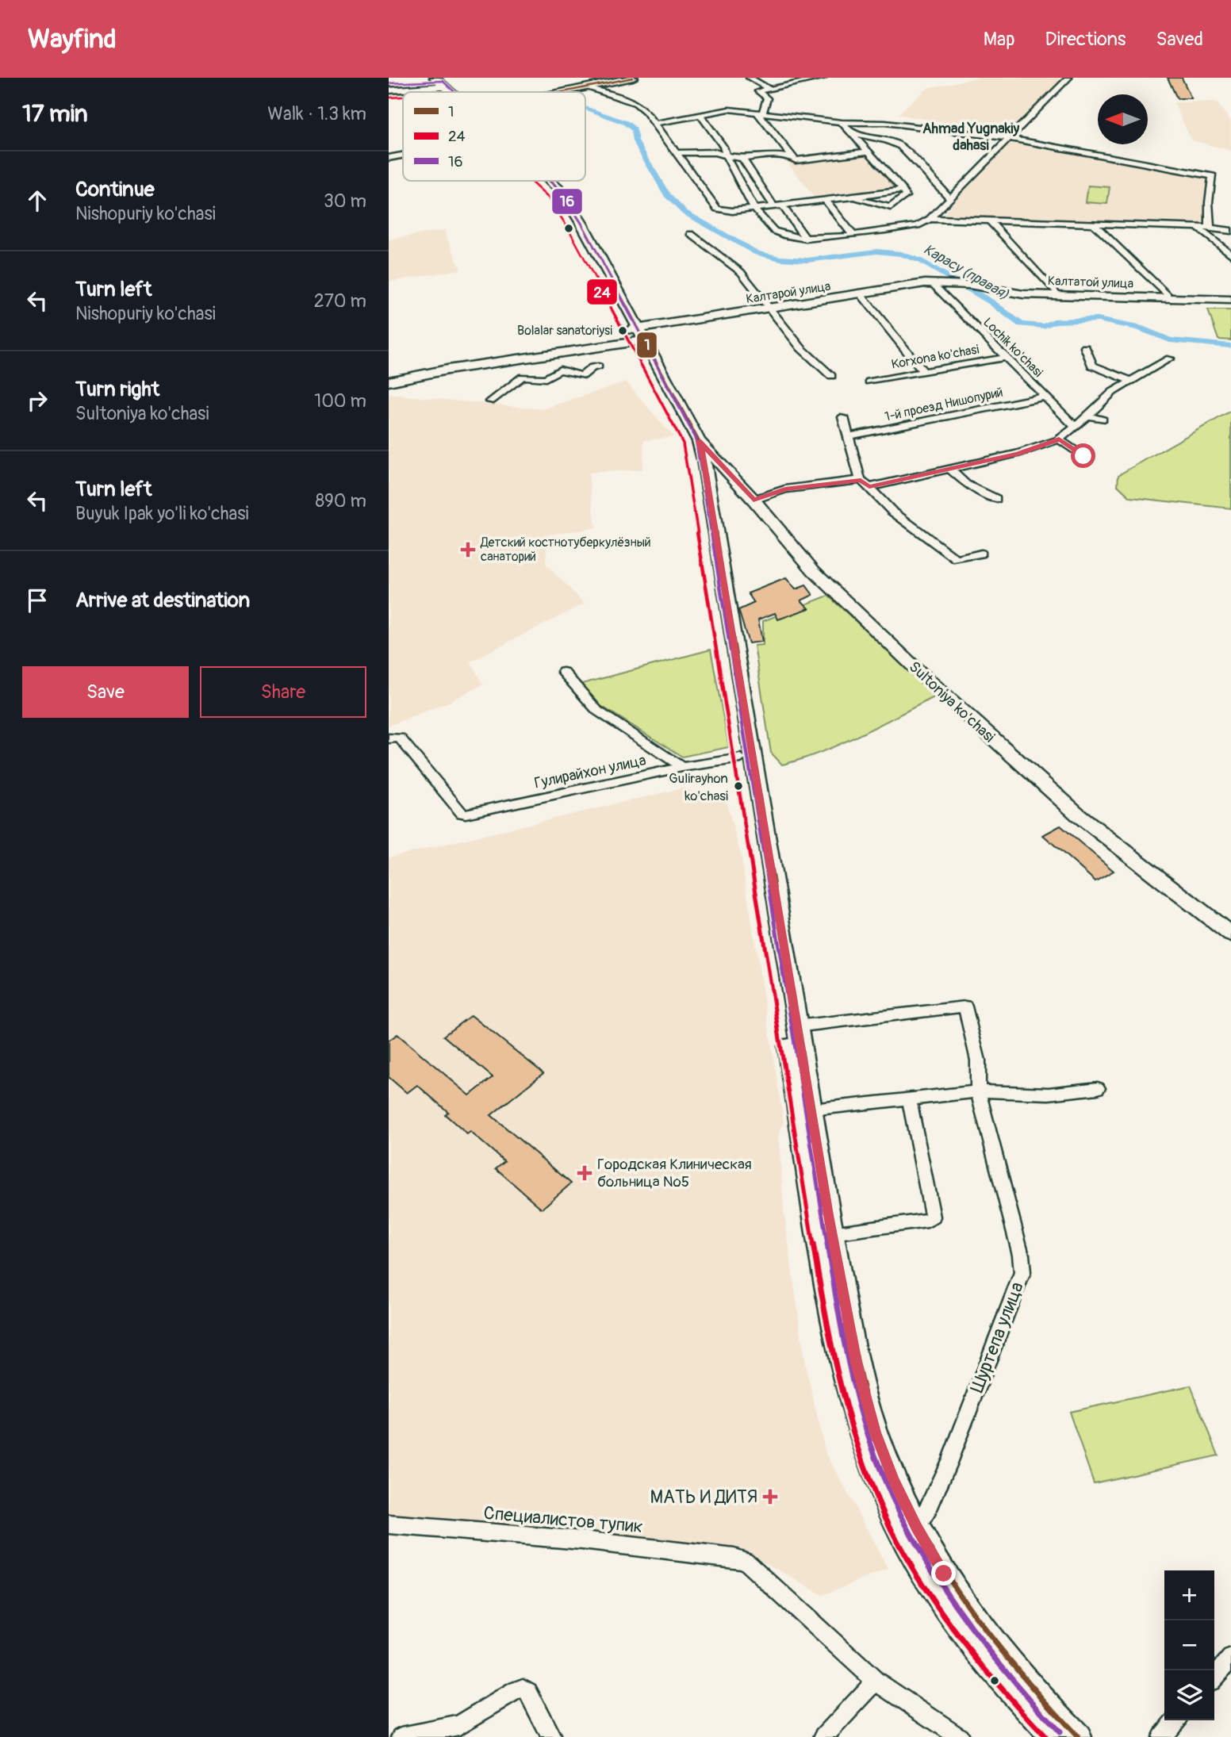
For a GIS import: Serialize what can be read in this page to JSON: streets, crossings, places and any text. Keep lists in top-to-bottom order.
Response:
{
  "streets": {
    "main road": ["Калтатой улица", "Калтарой улица", "Sultoniya ko'chasi"],
    "street": [
      "Lochik ko'chasi",
      "Korxona ko'chasi",
      "1-й проезд Нишопурий",
      "Гулирайхон улица",
      "Шуртепа улица",
      "Специалистов тупик"
    ]
  },
  "crossings": [
    ["Калтатой улица", "Калтарой улица"],
    ["Калтарой улица", "Lochik ko'chasi"],
    ["Lochik ko'chasi", "Korxona ko'chasi"],
    ["Lochik ko'chasi", "1-й проезд Нишопурий"]
  ],
  "districts": ["Ahmad Yugnakiy dahasi"],
  "water": ["Карасу (правая)"],
  "places": {
    "other": ["Bolalar sanatoriysi", "Gulirayhon ko'chasi"],
    "health": ["Детский костнотуберкулёзный санаторий", "Городская Клиническая больница №5", "МАТЬ И ДИТЯ"]
  },
  "lines": ["transit line 1", "transit line 16", "transit line 24"],
  "legend": ["1", "24", "16"],
  "north": "left",
  "page": {
    "header": "Wayfind",
    "nav": ["Map", "Directions", "Saved"],
    "heading": ["17 min", "Walk · 1.3 km"],
    "list": [
      ["Continue", "Nishopuriy ko'chasi", "30 m"],
      ["Turn left", "Nishopuriy ko'chasi", "270 m"],
      ["Turn right", "Sultoniya ko'chasi", "100 m"],
      ["Turn left", "Buyuk Ipak yo'li ko'chasi", "890 m"],
      "Arrive at destination"
    ],
    "buttons": ["Save", "Share"],
    "map_buttons": ["+", "−"]
  }
}
